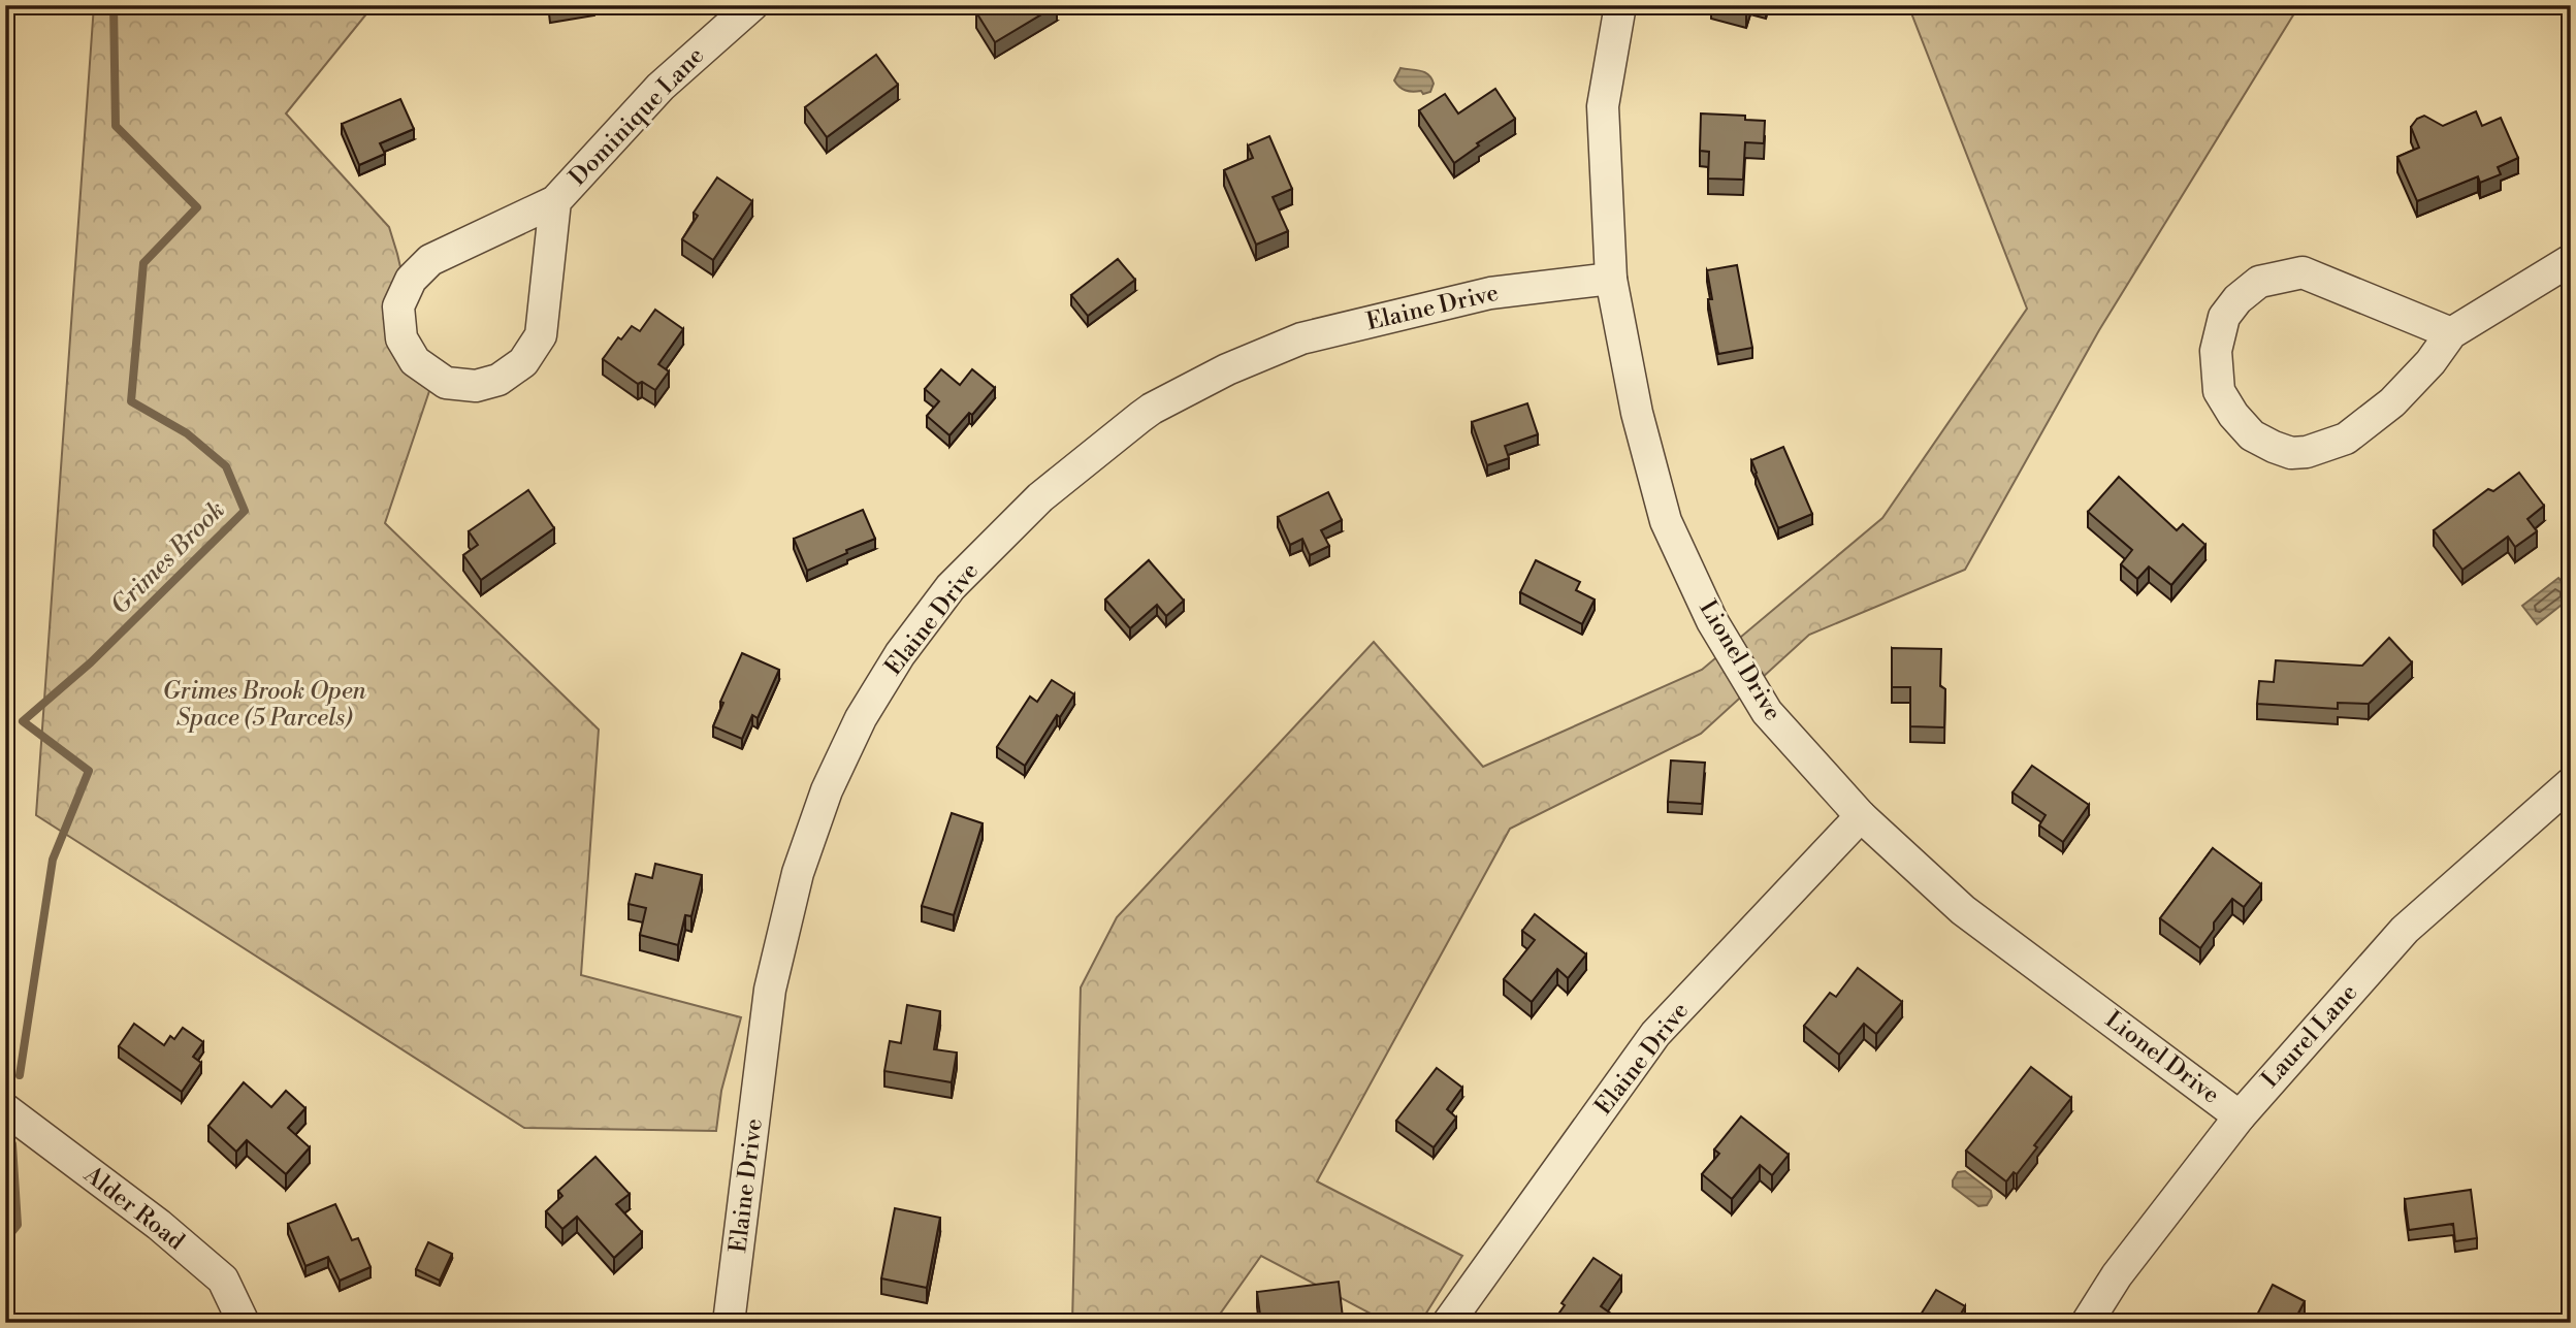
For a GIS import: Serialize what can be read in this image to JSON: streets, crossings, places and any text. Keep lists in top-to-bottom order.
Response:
{
  "streets": {
    "street": [
      "Dominique Lane",
      "Elaine Drive",
      "Lionel Drive",
      "Laurel Lane",
      "Alder Road"
    ]
  },
  "crossings": [
    ["Elaine Drive", "Lionel Drive"],
    ["Lionel Drive", "Laurel Lane"]
  ],
  "water": ["Grimes Brook"],
  "parks": ["Grimes Brook Open Space (5 Parcels)"]
}
